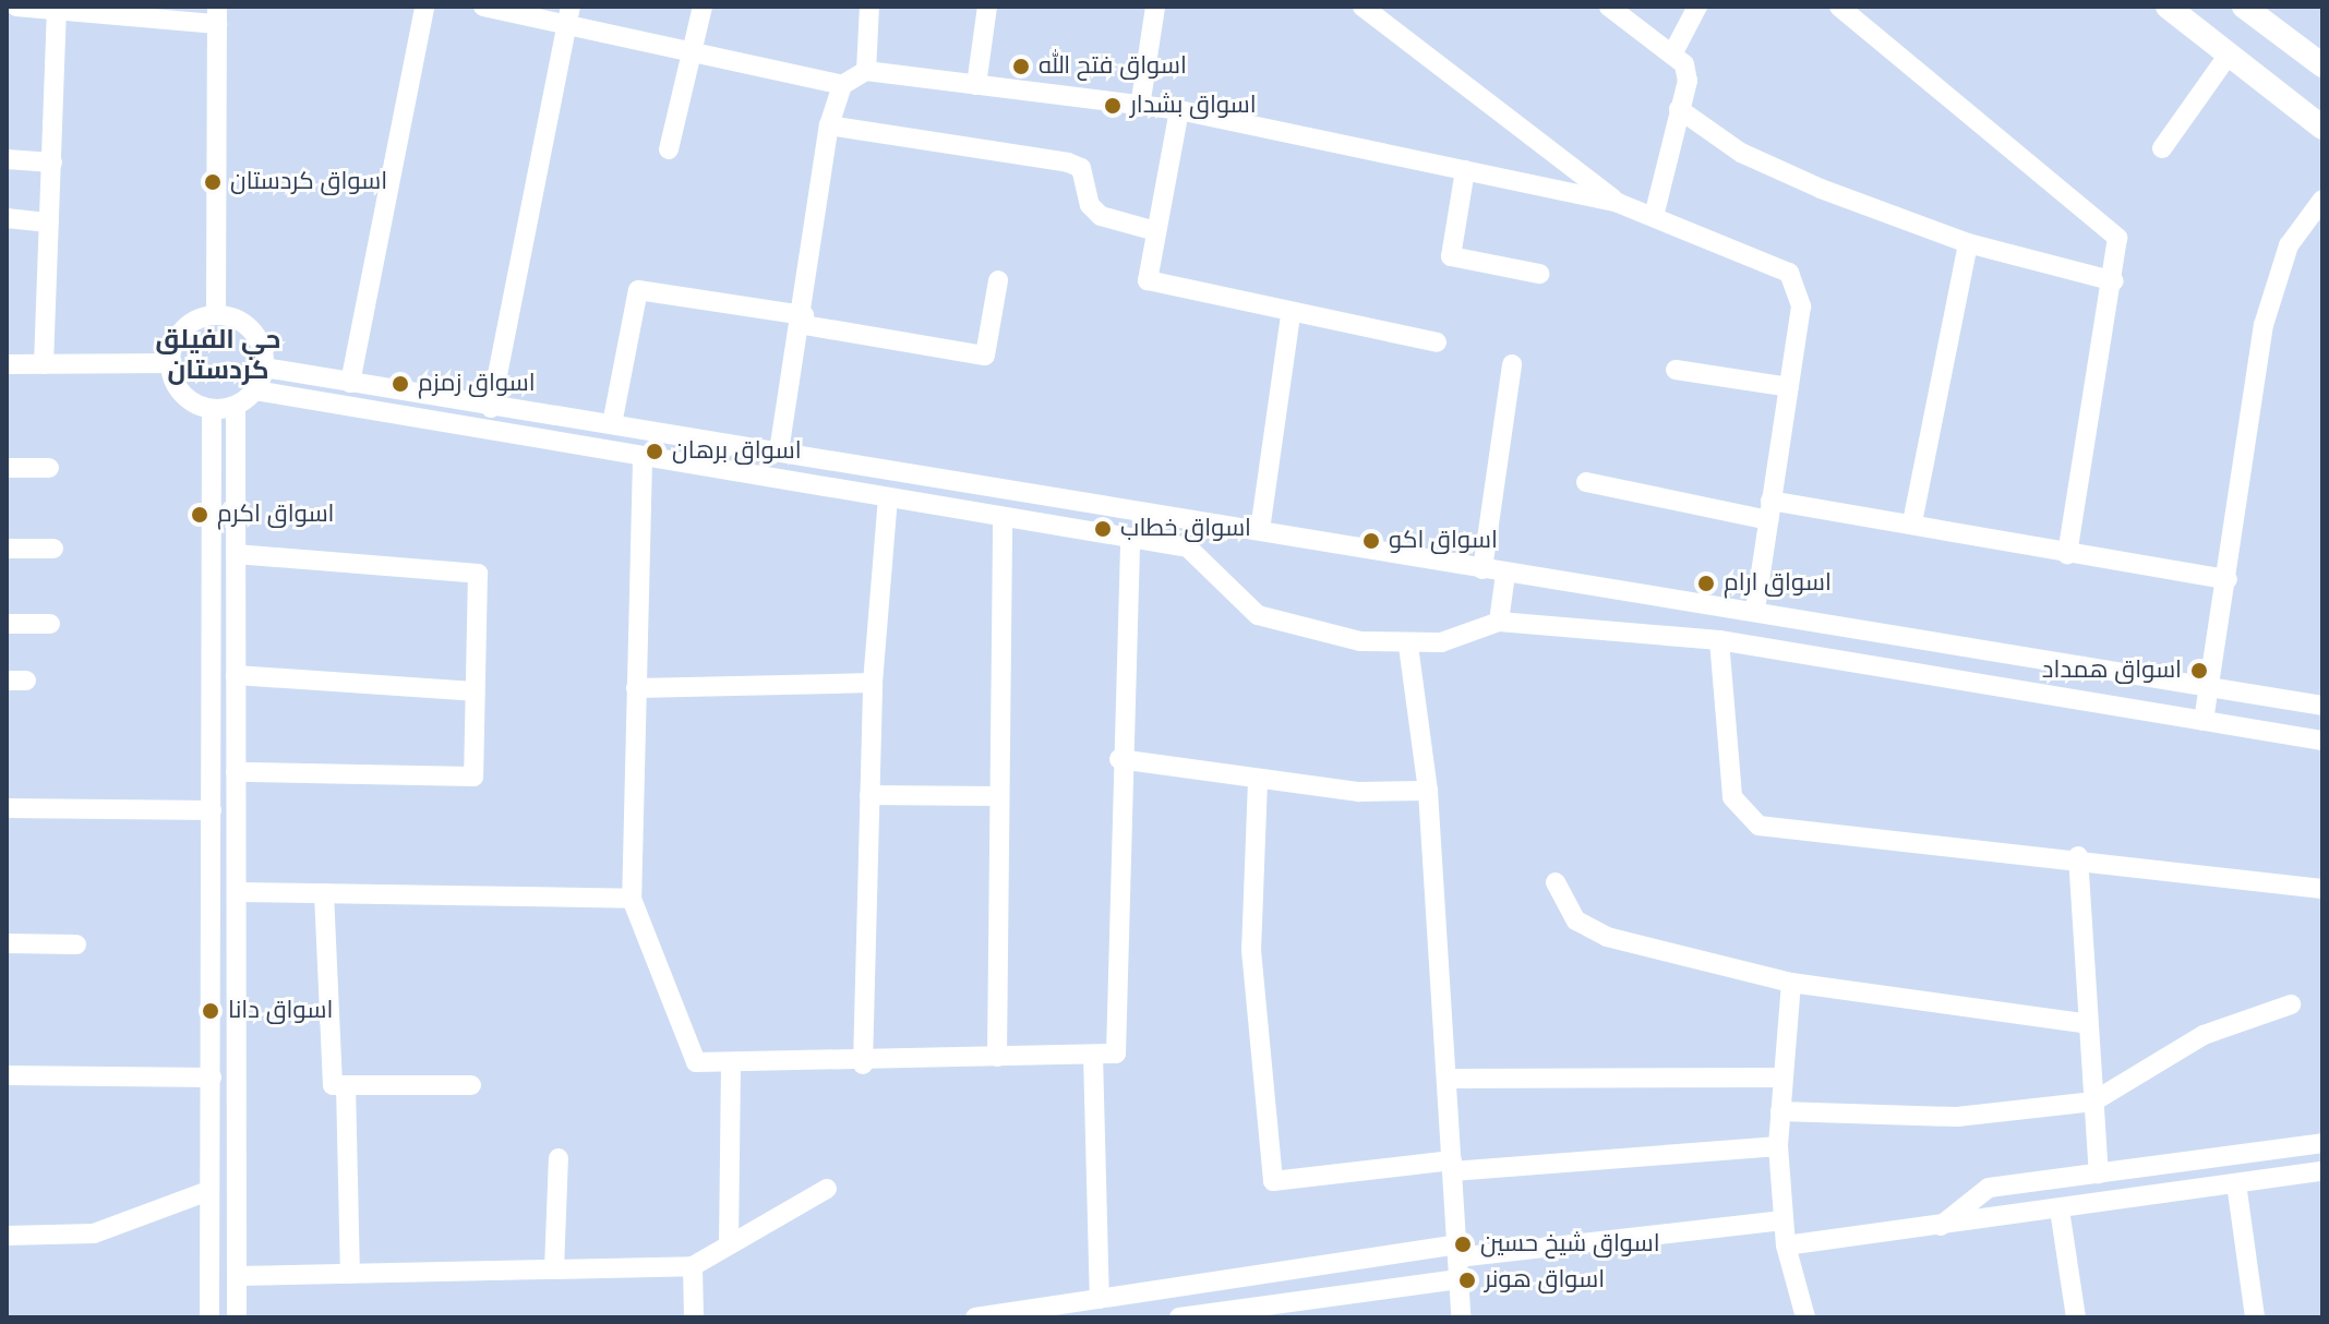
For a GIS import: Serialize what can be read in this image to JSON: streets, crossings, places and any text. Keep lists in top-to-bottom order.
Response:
{
  "districts": ["حي الفيلق كردستان"],
  "places": [
    "اسواق فتح الله",
    "اسواق بشدار",
    "اسواق كردستان",
    "اسواق زمزم",
    "اسواق برهان",
    "اسواق اكرم",
    "اسواق خطاب",
    "اسواق اكو",
    "اسواق ارام",
    "اسواق همداد",
    "اسواق دانا",
    "اسواق شيخ حسين",
    "اسواق هونر"
  ]
}
